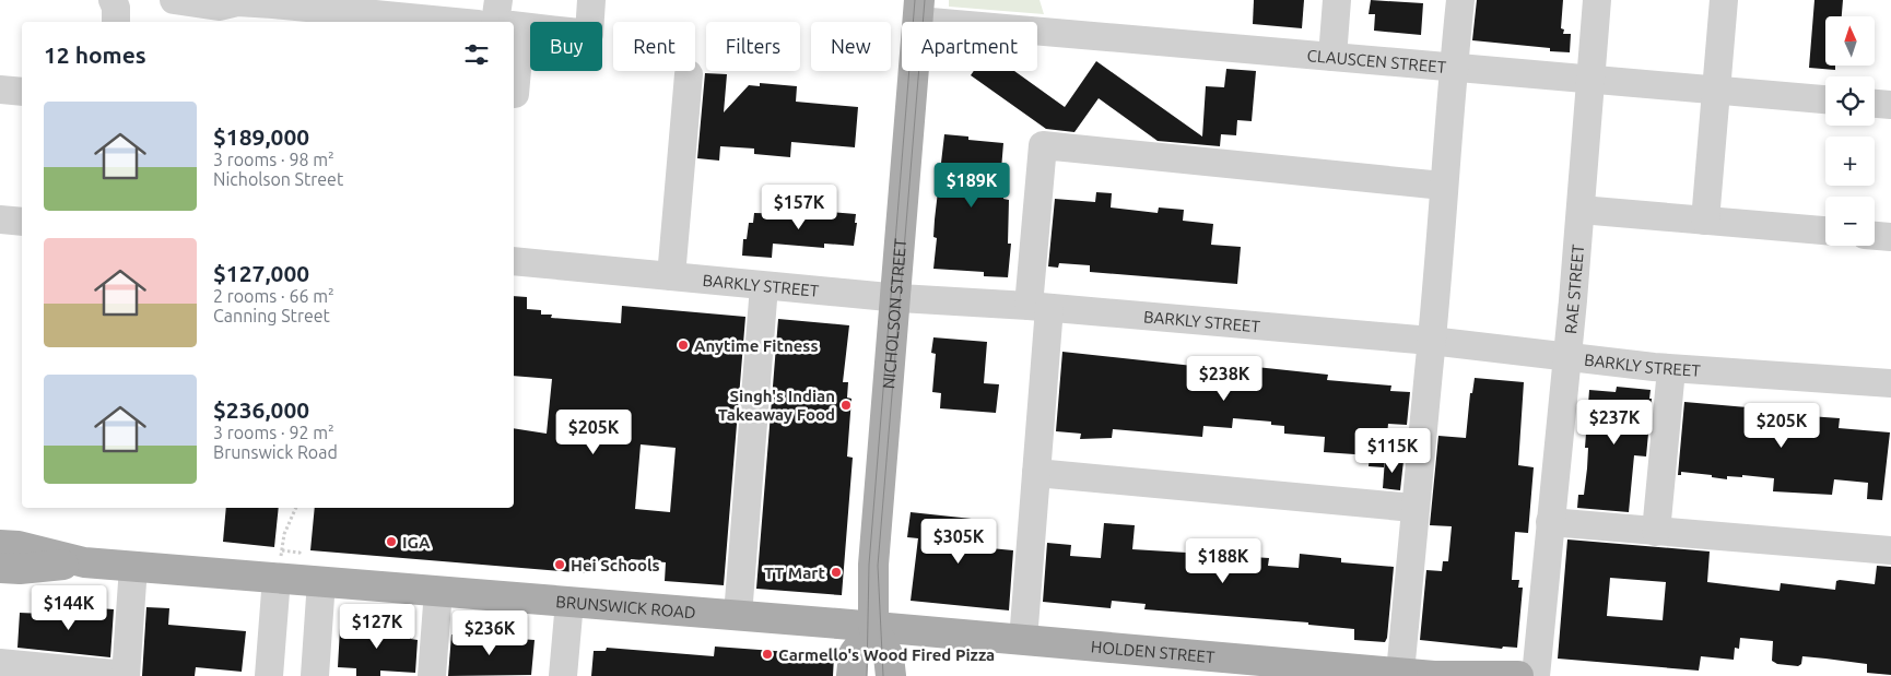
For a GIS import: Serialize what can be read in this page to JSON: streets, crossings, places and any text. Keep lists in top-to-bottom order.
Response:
{
  "streets": {
    "main road": ["NICHOLSON STREET", "BRUNSWICK ROAD", "HOLDEN STREET"],
    "street": ["CLAUSCEN STREET", "BARKLY STREET", "RAE STREET"]
  },
  "crossings": [
    ["CLAUSCEN STREET", "RAE STREET"],
    ["CLAUSCEN STREET", "NICHOLSON STREET"],
    ["BARKLY STREET", "RAE STREET"],
    ["BARKLY STREET", "NICHOLSON STREET"],
    ["NICHOLSON STREET", "BRUNSWICK ROAD"],
    ["NICHOLSON STREET", "HOLDEN STREET"],
    ["BRUNSWICK ROAD", "HOLDEN STREET"]
  ],
  "places": [
    "Anytime Fitness",
    "Singh's Indian Takeaway Food",
    "IGA",
    "Hei Schools",
    "TT Mart",
    "Carmello's Wood Fired Pizza"
  ],
  "north": "top",
  "page": {
    "map_buttons": ["+", "−"],
    "chip": [
      "Buy",
      "Rent",
      "Filters",
      "New",
      "Apartment"
    ],
    "heading": "12 homes",
    "list": [
      {
        "name": "$189,000",
        "note": "3 rooms · 98 m² · Nicholson Street"
      },
      {
        "name": "$127,000",
        "note": "2 rooms · 66 m² · Canning Street"
      },
      {
        "name": "$236,000",
        "note": "3 rooms · 92 m² · Brunswick Road"
      }
    ],
    "price": [
      "$189K",
      "$157K",
      "$238K",
      "$237K",
      "$205K",
      "$205K",
      "$115K",
      "$305K",
      "$188K",
      "$144K",
      "$127K",
      "$236K"
    ]
  }
}
